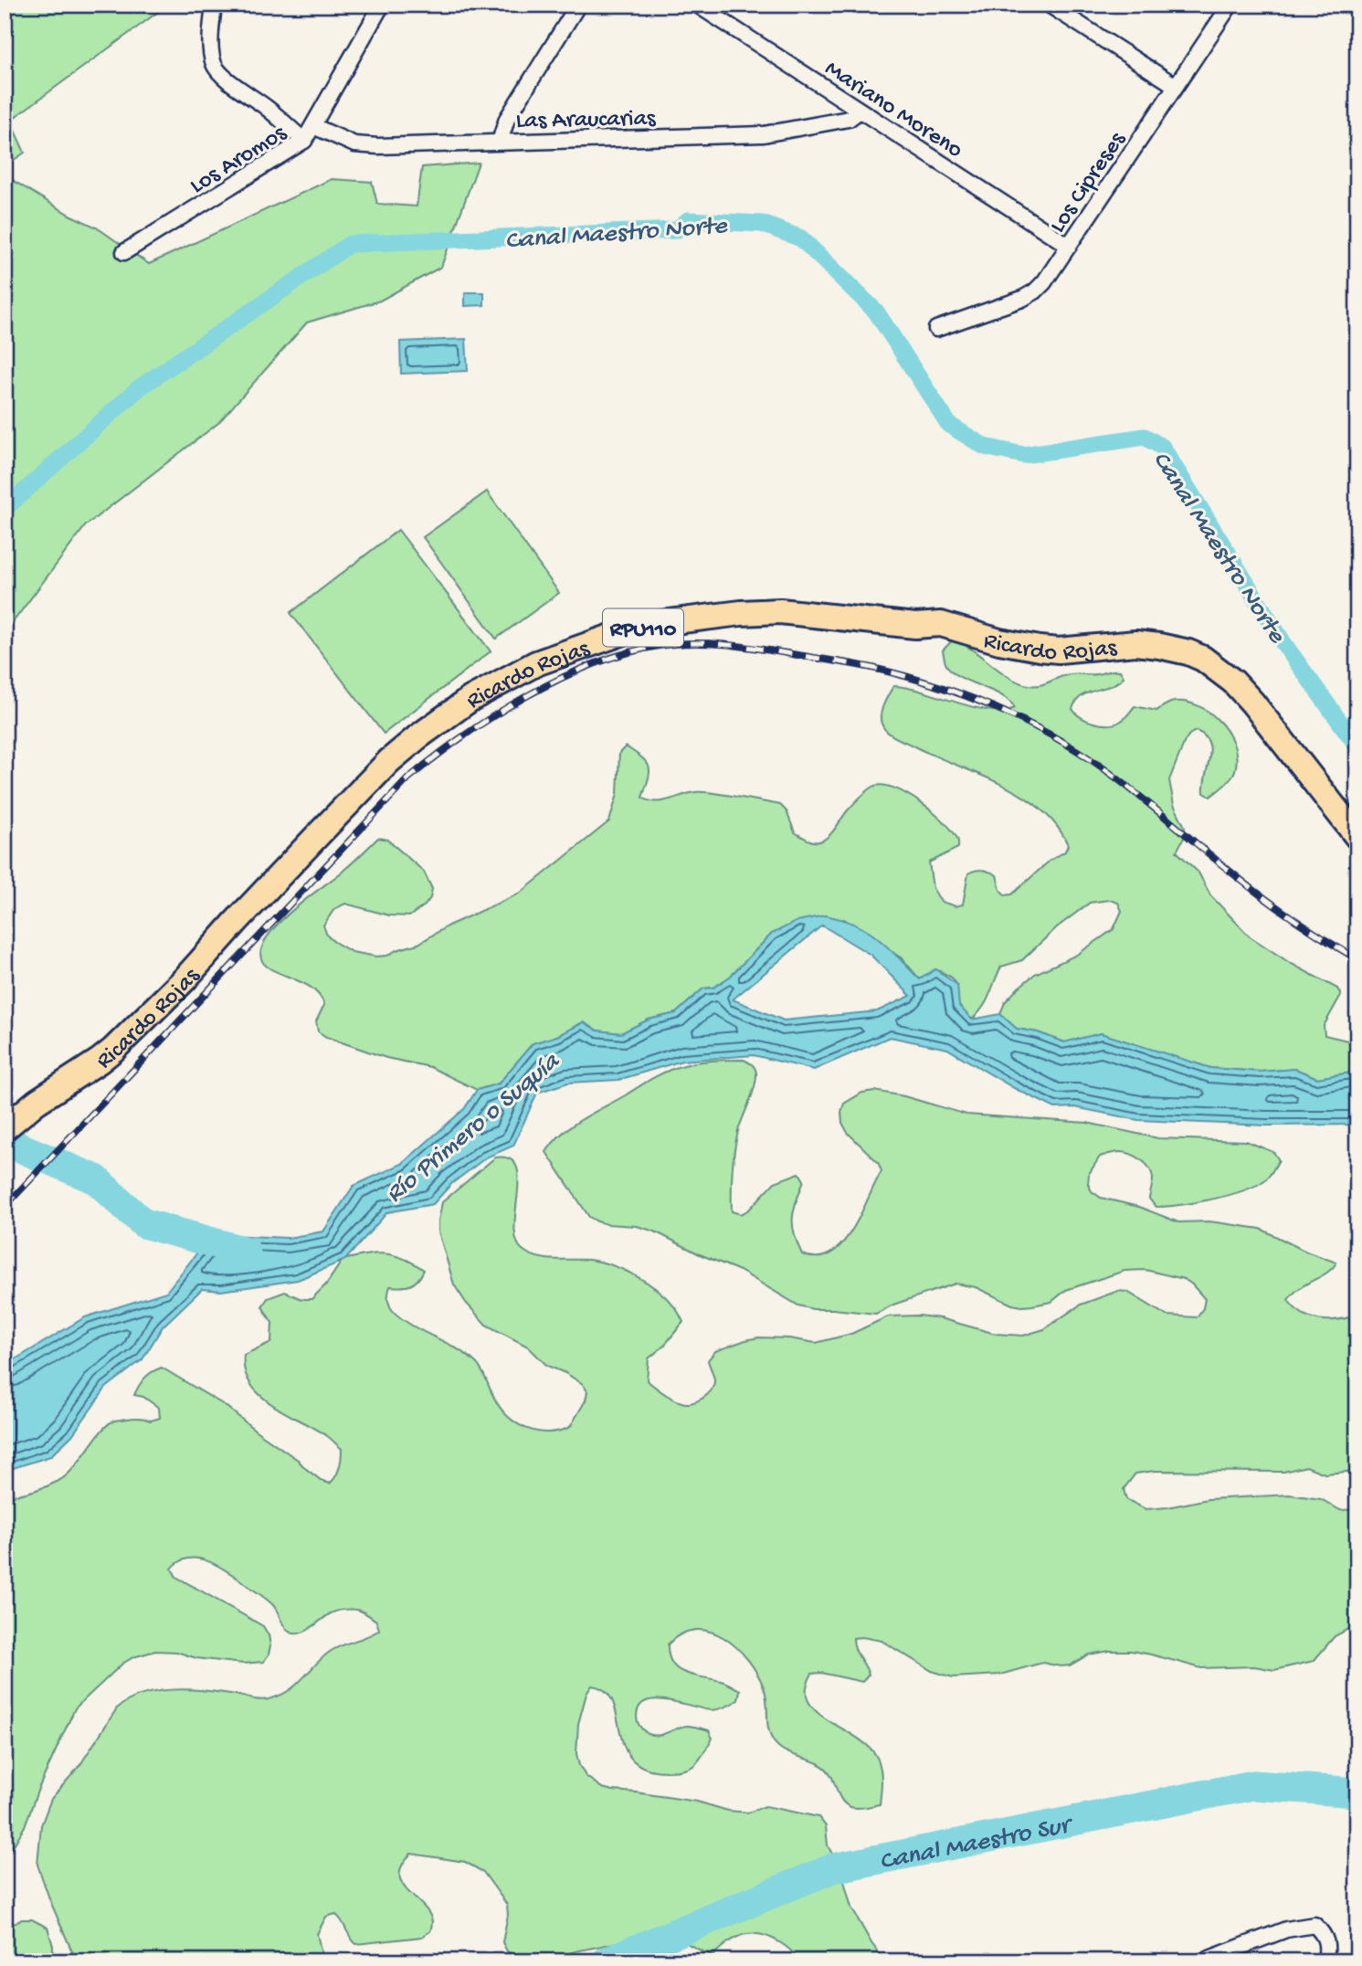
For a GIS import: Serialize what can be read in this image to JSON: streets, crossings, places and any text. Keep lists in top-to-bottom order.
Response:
{
  "streets": {
    "main road": ["RPU110", "Ricardo Rojas"],
    "street": [
      "Mariano Moreno",
      "Las Araucarias",
      "Los Aromos",
      "Los Cipreses"
    ]
  },
  "crossings": [
    ["Mariano Moreno", "Las Araucarias"],
    ["Mariano Moreno", "Los Cipreses"],
    ["Las Araucarias", "Los Aromos"]
  ],
  "water": ["Canal Maestro Norte", "Río Primero o Suquía", "Canal Maestro Sur"]
}
